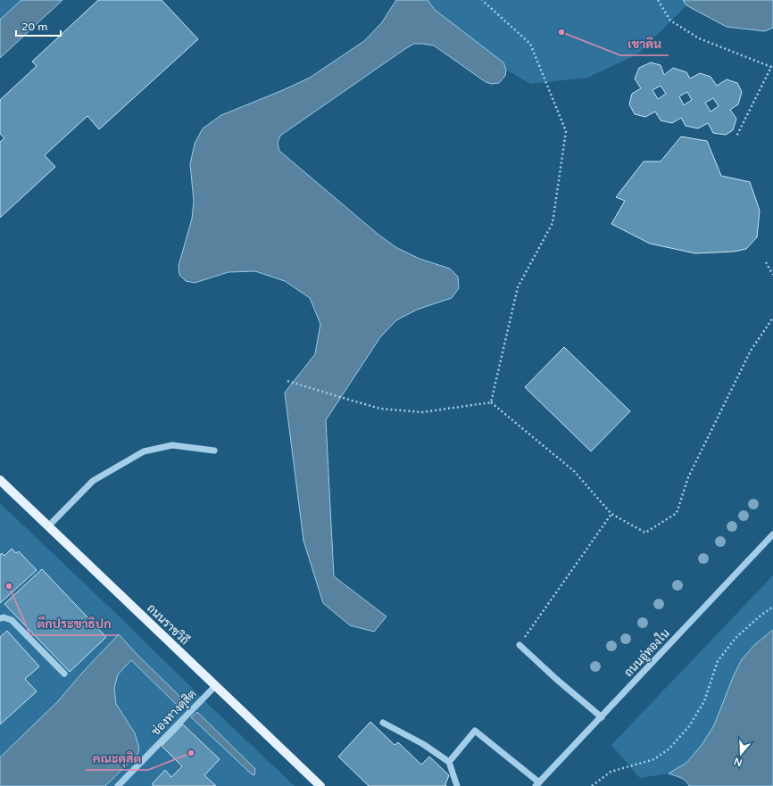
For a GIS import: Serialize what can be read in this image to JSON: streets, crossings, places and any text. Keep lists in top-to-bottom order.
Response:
{
  "streets": {
    "main road": ["ถนนราชวิถี"],
    "street": ["ถนนอู่ทองใน", "ช่องทางดุสิต"]
  },
  "crossings": [
    ["ถนนราชวิถี", "ช่องทางดุสิต"]
  ],
  "places": ["เขาดิน", "ตึกประขาธิปก", "คณะดุสิต"],
  "scale_bar": "20 m",
  "north": "bottom"
}
